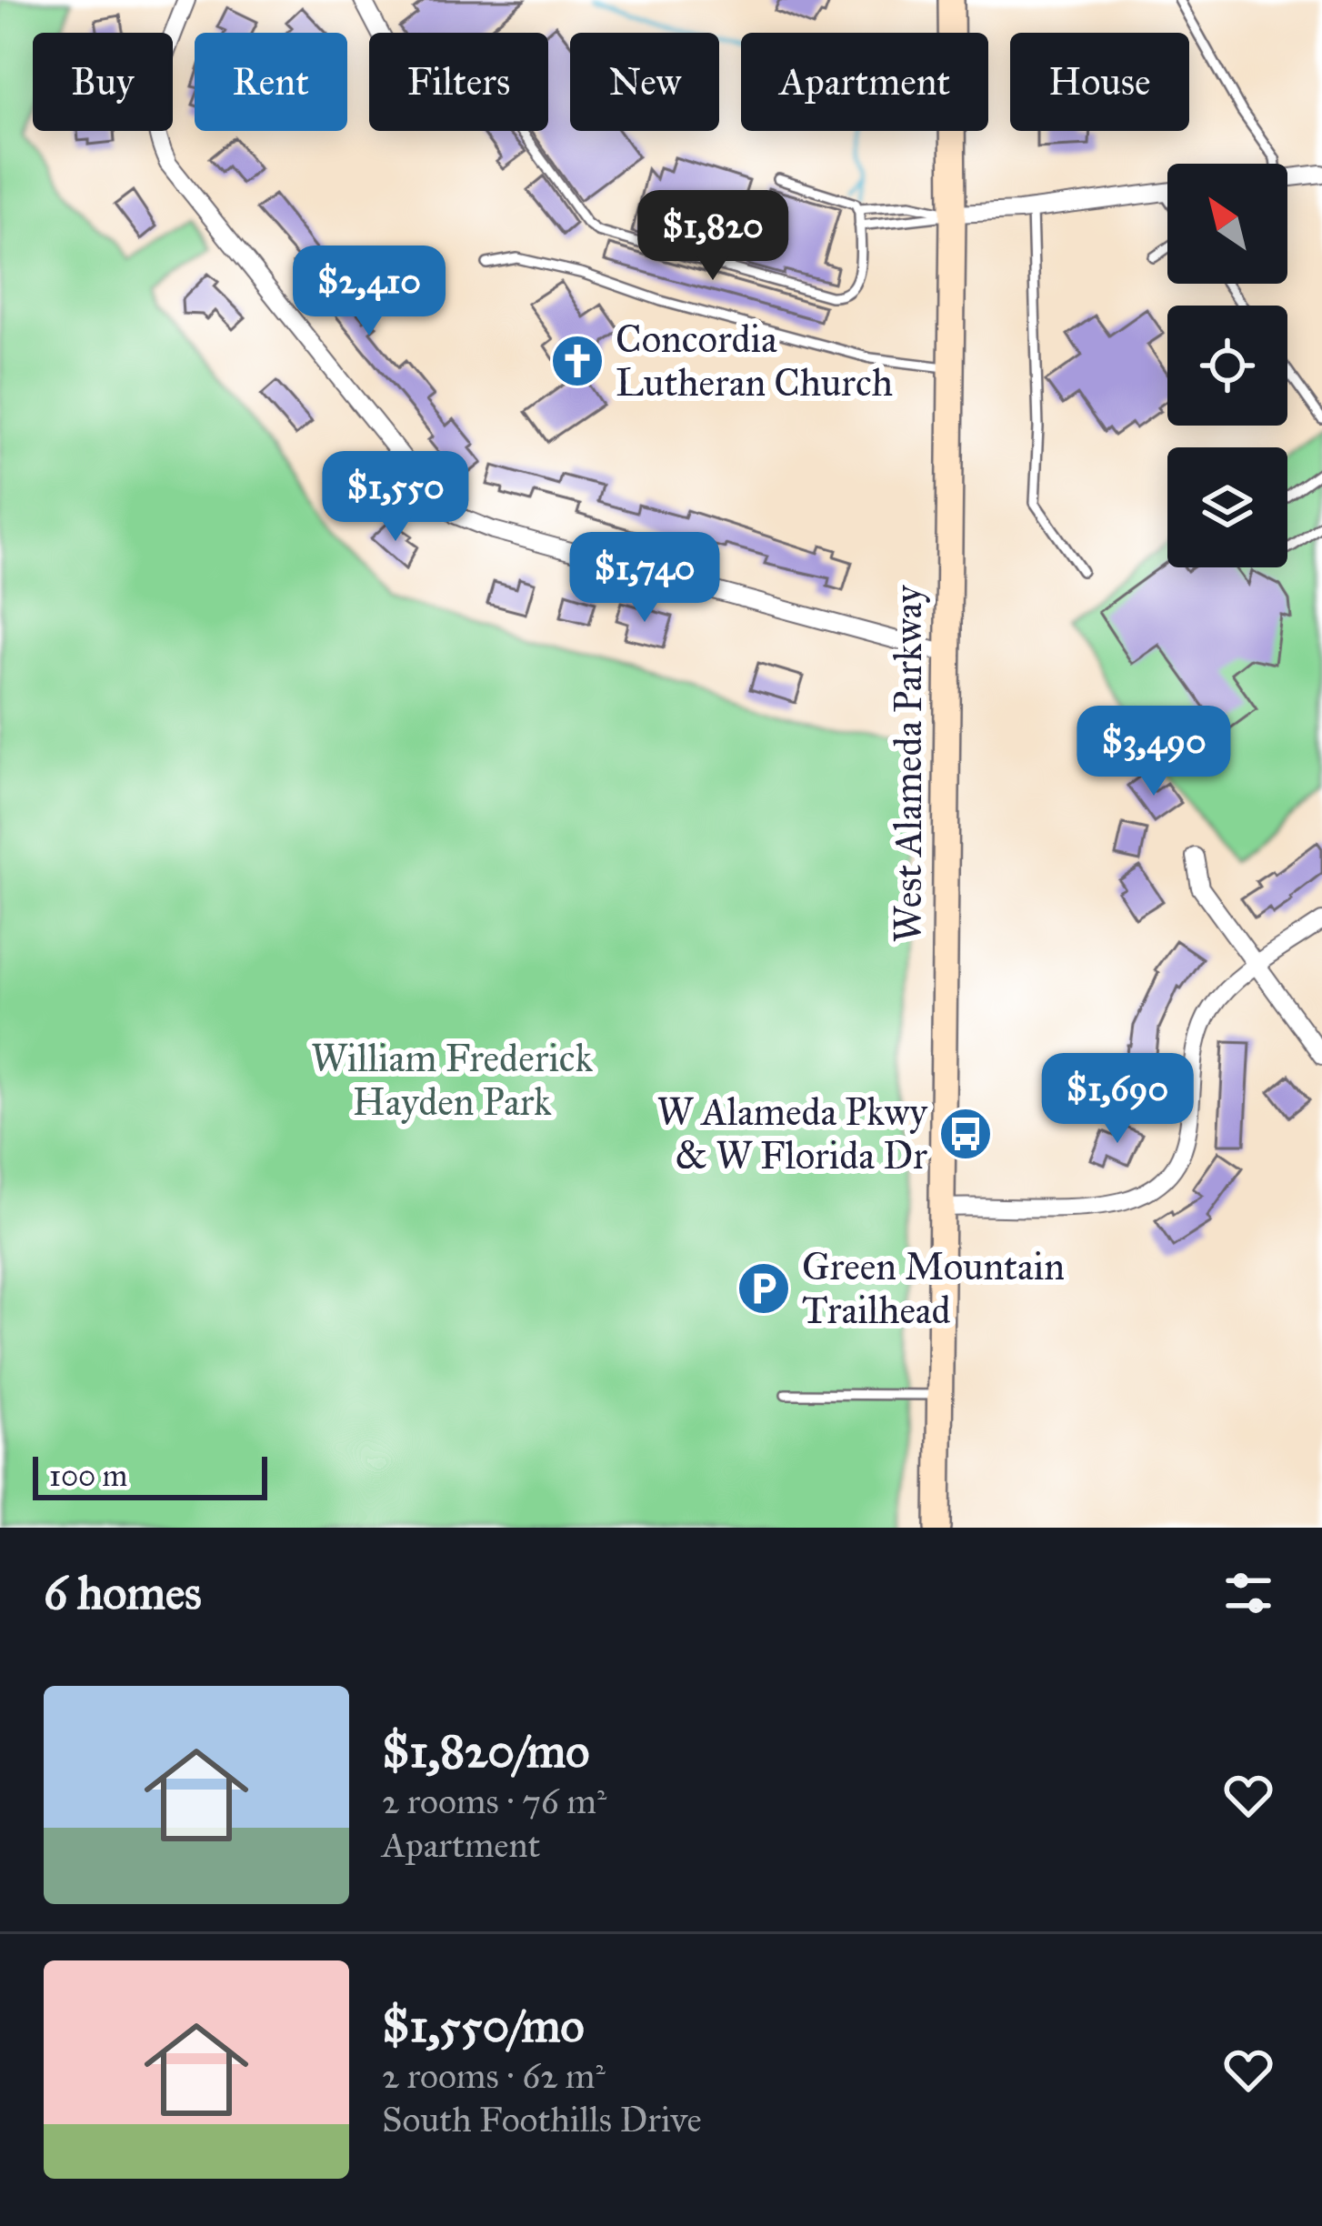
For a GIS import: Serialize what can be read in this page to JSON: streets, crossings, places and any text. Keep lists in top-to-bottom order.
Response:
{
  "streets": {
    "main road": ["West Alameda Parkway"]
  },
  "parks": ["William Frederick Hayden Park"],
  "places": {
    "church": ["Concordia Lutheran Church"],
    "bus stop": ["W Alameda Pkwy & W Florida Dr"],
    "parking": ["Green Mountain Trailhead"]
  },
  "scale_bar": "100 m",
  "north": "top left",
  "page": {
    "chip": [
      "Buy",
      "Rent",
      "Filters",
      "New",
      "Apartment",
      "House"
    ],
    "price": [
      "$1,820",
      "$2,410",
      "$1,550",
      "$1,740",
      "$3,490",
      "$1,690"
    ],
    "scale": "100 m",
    "heading": "6 homes",
    "list": [
      {
        "name": "$1,820/mo",
        "note": "2 rooms · 76 m² · Apartment"
      },
      {
        "name": "$1,550/mo",
        "note": "2 rooms · 62 m² · South Foothills Drive"
      }
    ]
  }
}
